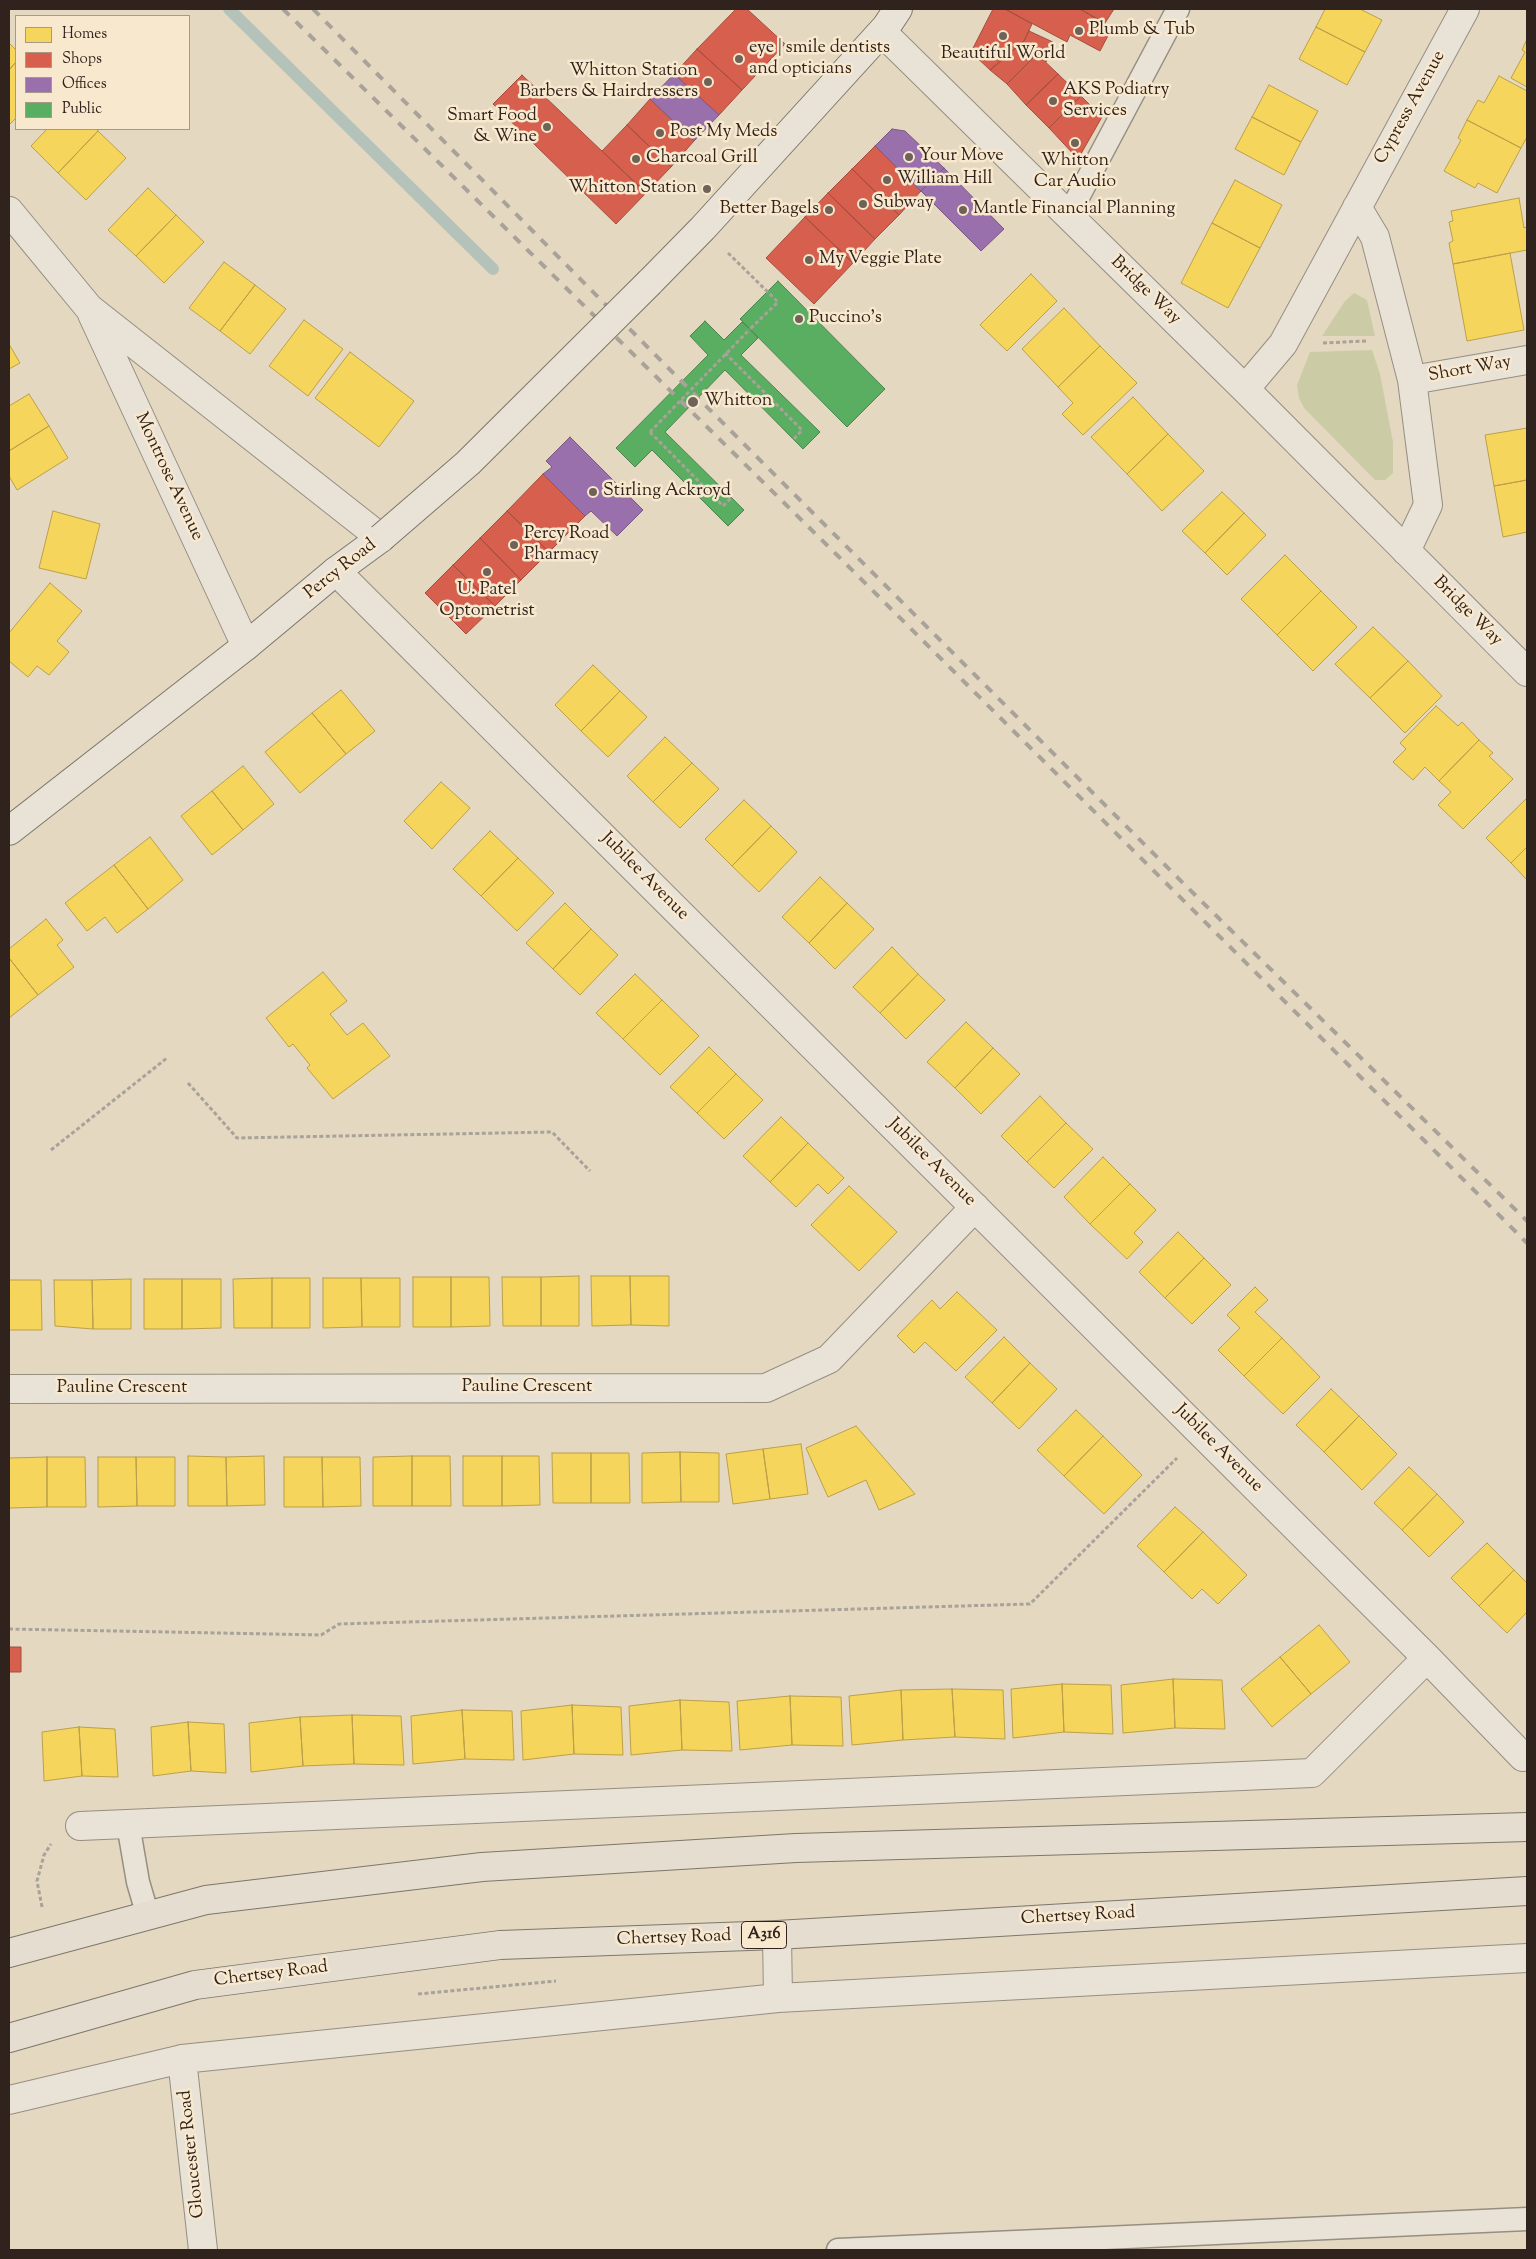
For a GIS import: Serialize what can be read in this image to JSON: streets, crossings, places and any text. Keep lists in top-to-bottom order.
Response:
{
  "streets": {
    "highway": ["Chertsey Road", "A316"],
    "street": [
      "Cypress Avenue",
      "Bridge Way",
      "Short Way",
      "Montrose Avenue",
      "Percy Road",
      "Jubilee Avenue",
      "Pauline Crescent",
      "Gloucester Road"
    ]
  },
  "crossings": [
    ["Cypress Avenue", "Bridge Way"],
    ["Bridge Way", "Percy Road"],
    ["Montrose Avenue", "Percy Road"],
    ["Percy Road", "Jubilee Avenue"],
    ["Jubilee Avenue", "Pauline Crescent"]
  ],
  "places": [
    "Plumb & Tub",
    "Beautiful World",
    "eye | smile dentists and opticians",
    "Whitton Station Barbers & Hairdressers",
    "AKS Podiatry Services",
    "Smart Food & Wine",
    "Post My Meds",
    "Whitton Car Audio",
    "Your Move",
    "Charcoal Grill",
    "William Hill",
    "Whitton Station",
    "Subway",
    "Better Bagels",
    "Mantle Financial Planning",
    "My Veggie Plate",
    "Puccino's",
    "Whitton",
    "Stirling Ackroyd",
    "Percy Road Pharmacy",
    "U. Patel Optometrist"
  ],
  "legend": [
    "Homes",
    "Shops",
    "Offices",
    "Public"
  ]
}
